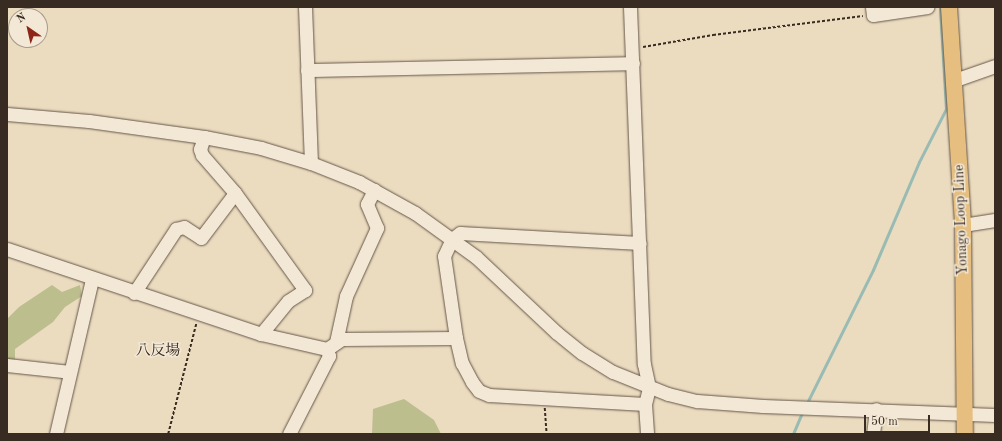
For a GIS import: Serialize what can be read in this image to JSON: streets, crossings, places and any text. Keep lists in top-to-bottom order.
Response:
{
  "streets": {
    "main road": ["Yonago Loop Line"]
  },
  "districts": ["八反場"],
  "scale_bar": "50 m",
  "north": "top left"
}
